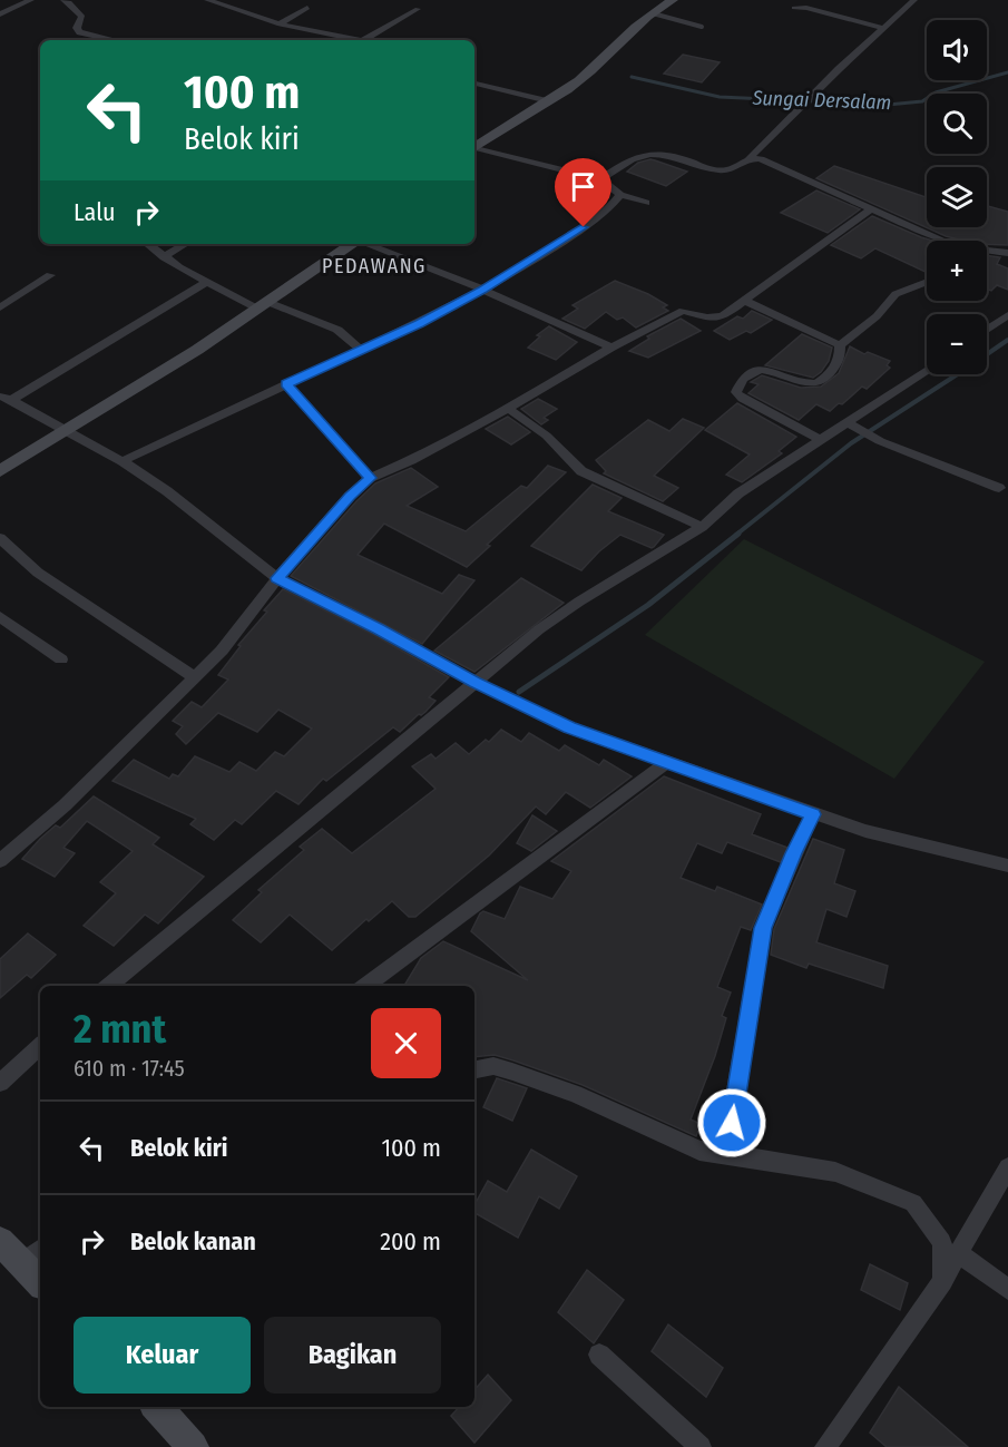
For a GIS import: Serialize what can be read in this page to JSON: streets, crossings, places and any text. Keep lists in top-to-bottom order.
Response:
{
  "districts": ["PEDAWANG"],
  "water": ["Sungai Dersalam"],
  "page": {
    "map_buttons": ["+", "−"],
    "turn": ["100 m", "Belok kiri"],
    "then": "Lalu",
    "heading": ["2 mnt", "610 m · 17:45"],
    "list": [
      {
        "name": "Belok kiri",
        "value": "100 m"
      },
      {
        "name": "Belok kanan",
        "value": "200 m"
      }
    ],
    "buttons": ["Keluar", "Bagikan"]
  }
}
